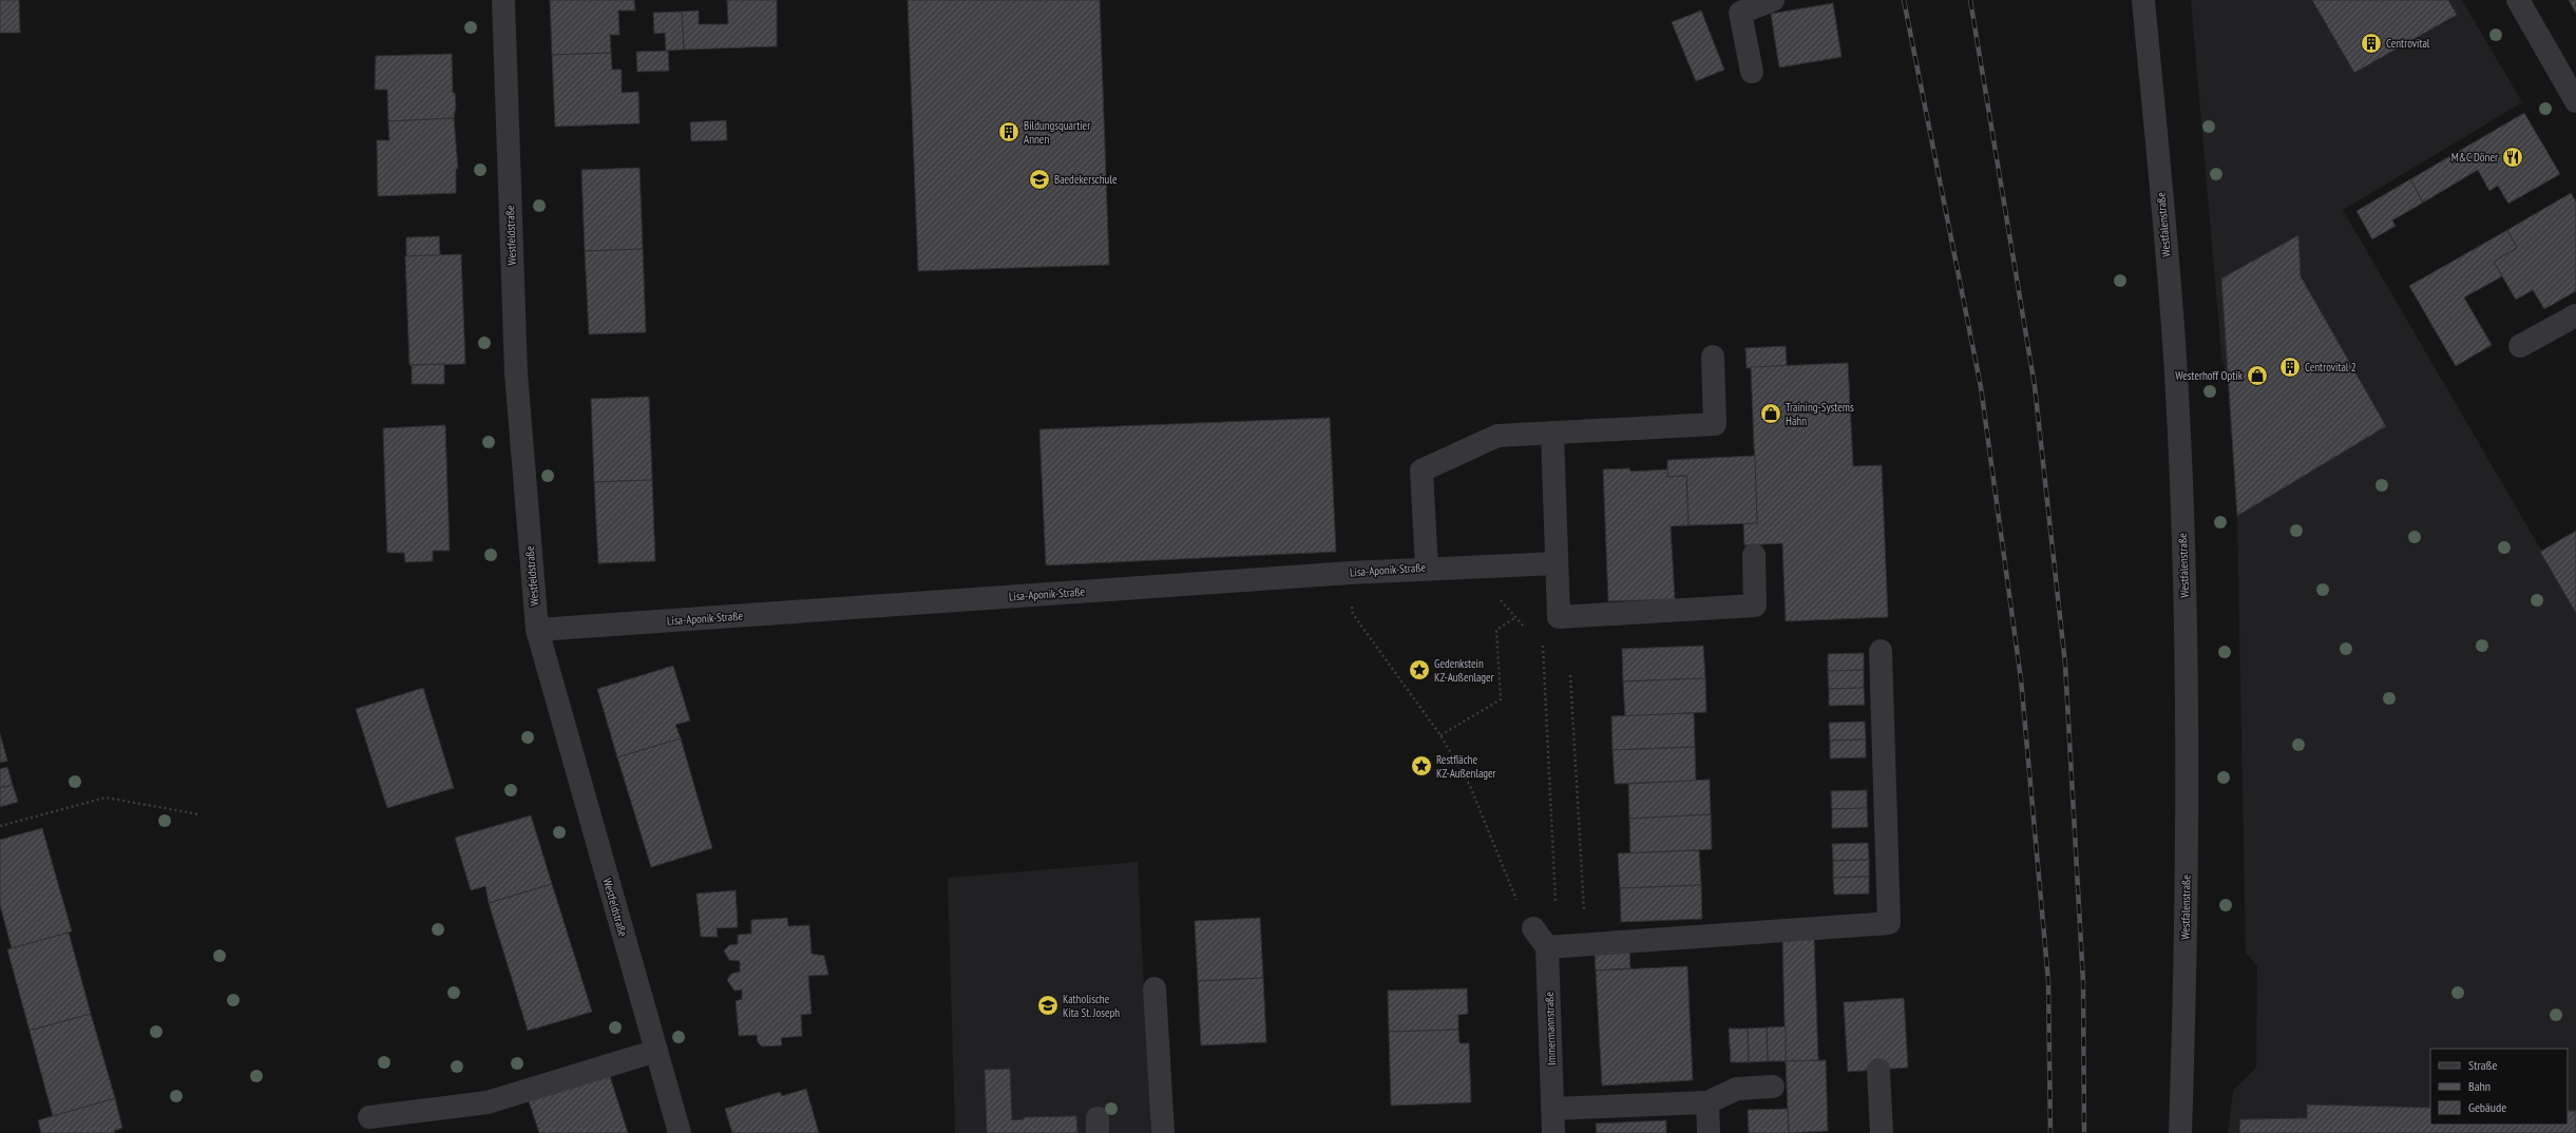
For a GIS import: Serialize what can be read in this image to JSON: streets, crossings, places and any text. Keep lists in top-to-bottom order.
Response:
{
  "streets": {
    "street": [
      "Westfalenstraße",
      "Westfeldstraße",
      "Lisa-Aponik-Straße",
      "Immermannstraße"
    ]
  },
  "crossings": [
    ["Westfeldstraße", "Lisa-Aponik-Straße"]
  ],
  "places": {
    "building": ["Centrovital", "Bildungsquartier Annen", "Centrovital 2"],
    "restaurant": ["M&C Döner"],
    "school or university": ["Baedekerschule", "Katholische Kita St. Joseph"],
    "shop": ["Westerhoff Optik", "Training-Systems Hahn"],
    "place": ["Gedenkstein KZ-Außenlager", "Restfläche KZ-Außenlager"]
  },
  "legend": ["Straße", "Bahn", "Gebäude"]
}
